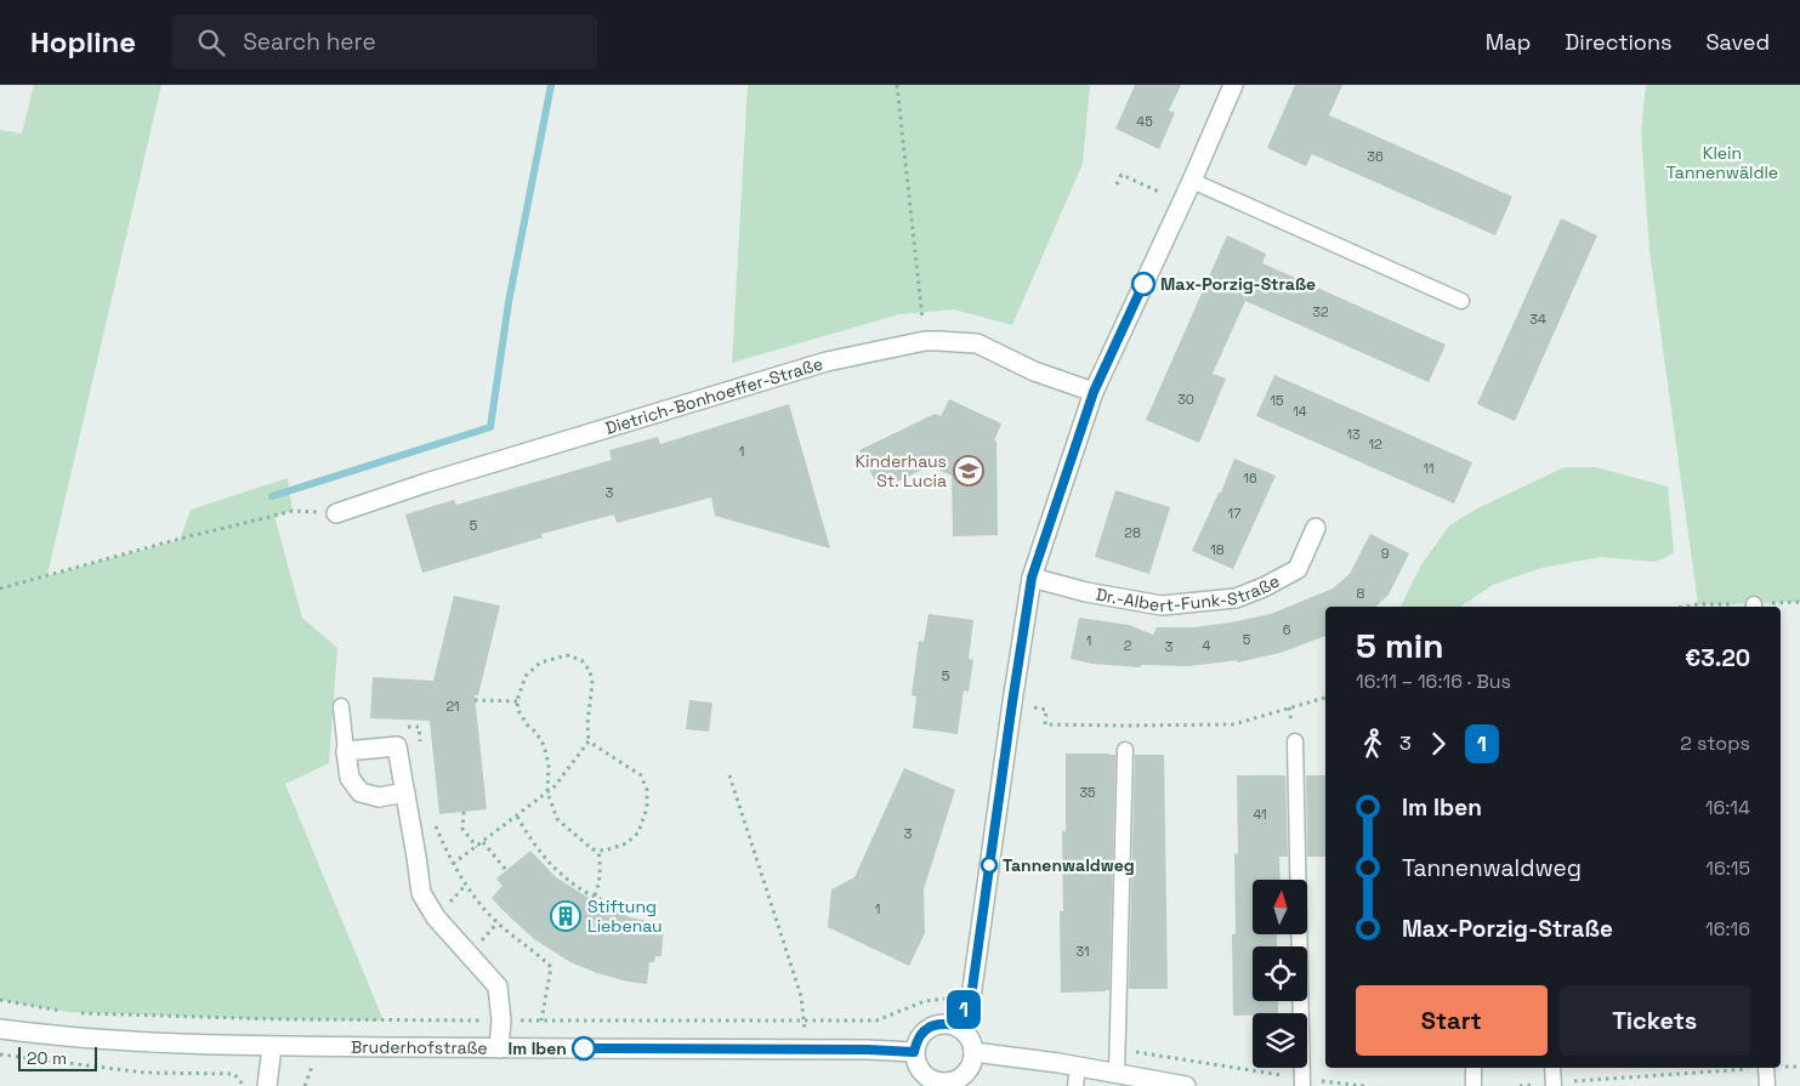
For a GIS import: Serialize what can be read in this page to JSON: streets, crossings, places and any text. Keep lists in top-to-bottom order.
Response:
{
  "streets": {
    "street": ["Dietrich-Bonhoeffer-Straße", "Dr.-Albert-Funk-Straße", "Bruderhofstraße"]
  },
  "parks": ["Klein Tannenwäldle"],
  "places": {
    "other": ["Max-Porzig-Straße", "Tannenwaldweg", "Im Iben"],
    "school or university": ["Kinderhaus St. Lucia"],
    "building": ["Stiftung Liebenau"]
  },
  "lines": ["bus line 1"],
  "house_numbers": [
    "45",
    "36",
    "32",
    "34",
    "30",
    "15",
    "14",
    "13",
    "12",
    "1",
    "11",
    "16",
    "3",
    "17",
    "5",
    "28",
    "18",
    "9",
    "8",
    "6",
    "5",
    "1",
    "2",
    "4",
    "3",
    "5",
    "21",
    "35",
    "41",
    "3",
    "1",
    "31"
  ],
  "scale_bar": "20 m",
  "north": "top",
  "page": {
    "header": "Hopline",
    "search": "Search here",
    "nav": ["Map", "Directions", "Saved"],
    "on_map": "1",
    "heading": ["5 min", "16:11 – 16:16 · Bus", "€3.20"],
    "legs": ["3", "1", "2 stops"],
    "list": [
      {
        "name": "Im Iben",
        "value": "16:14"
      },
      {
        "name": "Tannenwaldweg",
        "value": "16:15"
      },
      {
        "name": "Max-Porzig-Straße",
        "value": "16:16"
      }
    ],
    "buttons": ["Start", "Tickets"],
    "scale": "20 m"
  }
}
